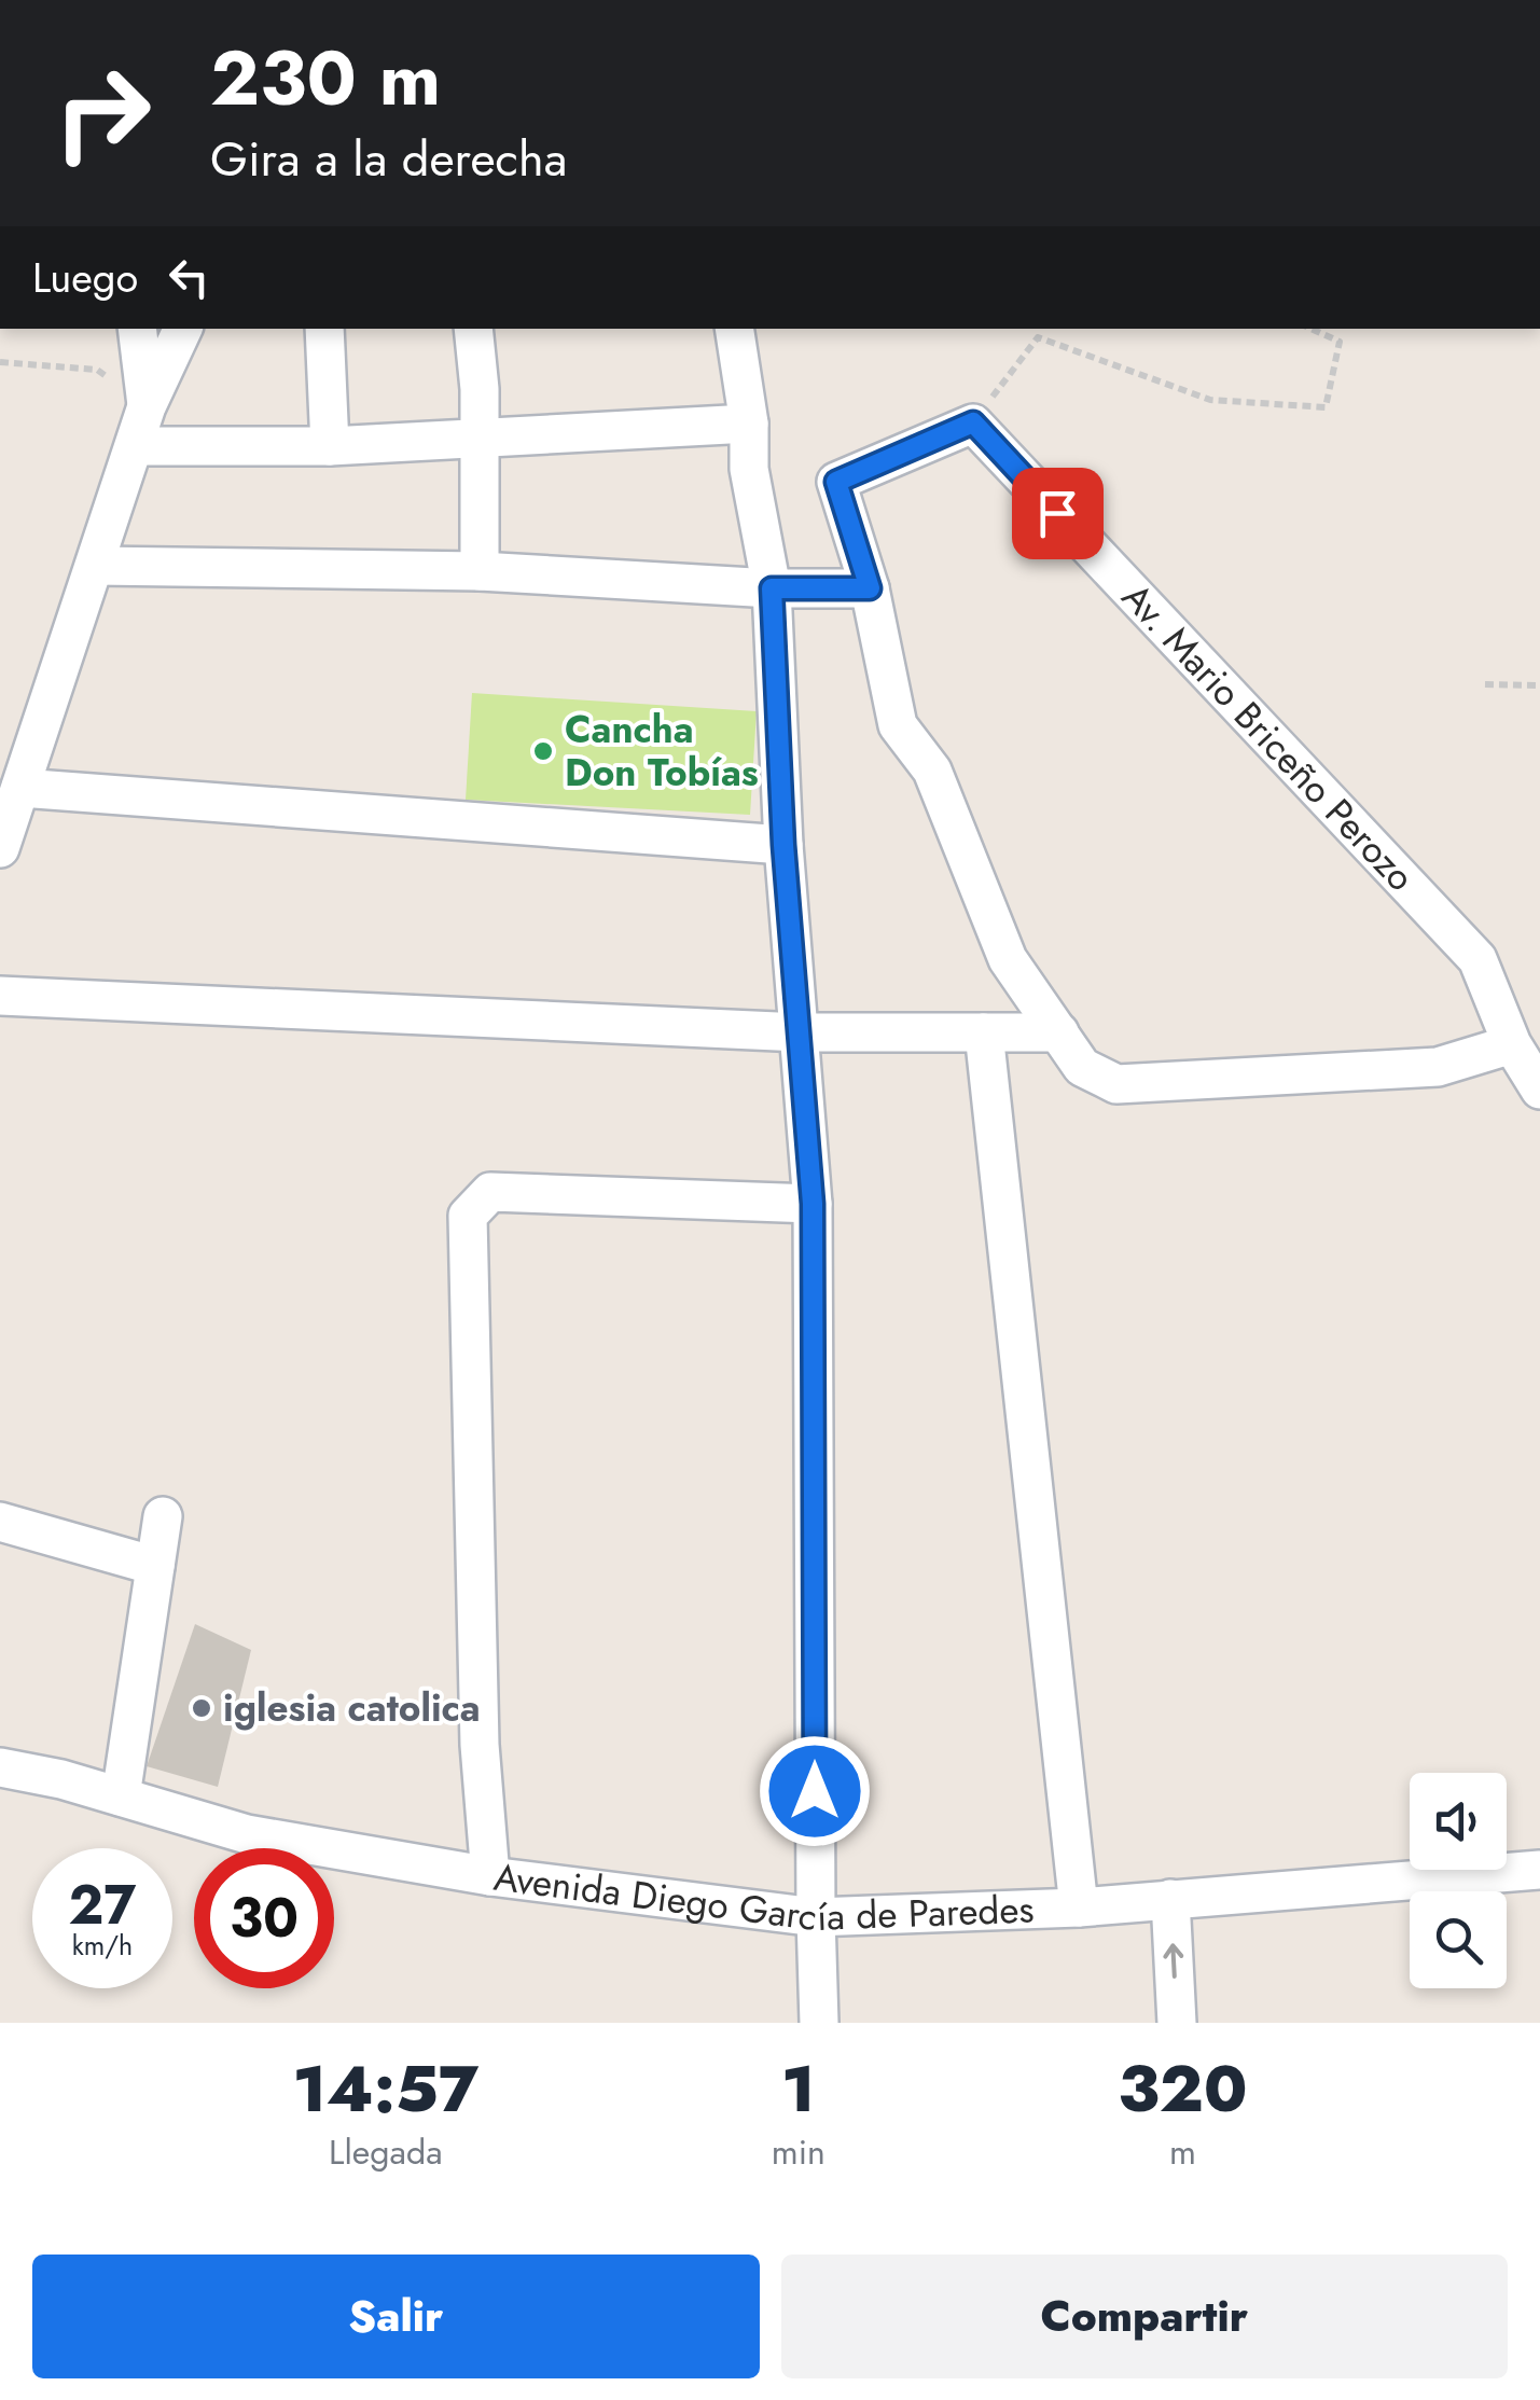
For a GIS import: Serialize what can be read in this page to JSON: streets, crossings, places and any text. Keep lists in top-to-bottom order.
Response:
{
  "streets": {
    "street": ["Av. Mario Briceño Perozo", "Avenida Diego García de Paredes"]
  },
  "places": ["Cancha Don Tobías", "iglesia catolica"],
  "page": {
    "turn": ["230 m", "Gira a la derecha"],
    "then": "Luego",
    "speed": "27 km/h",
    "limit": "30",
    "eta": [
      "14:57",
      "Llegada",
      "1",
      "min",
      "320",
      "m"
    ],
    "buttons": ["Salir", "Compartir"]
  }
}
